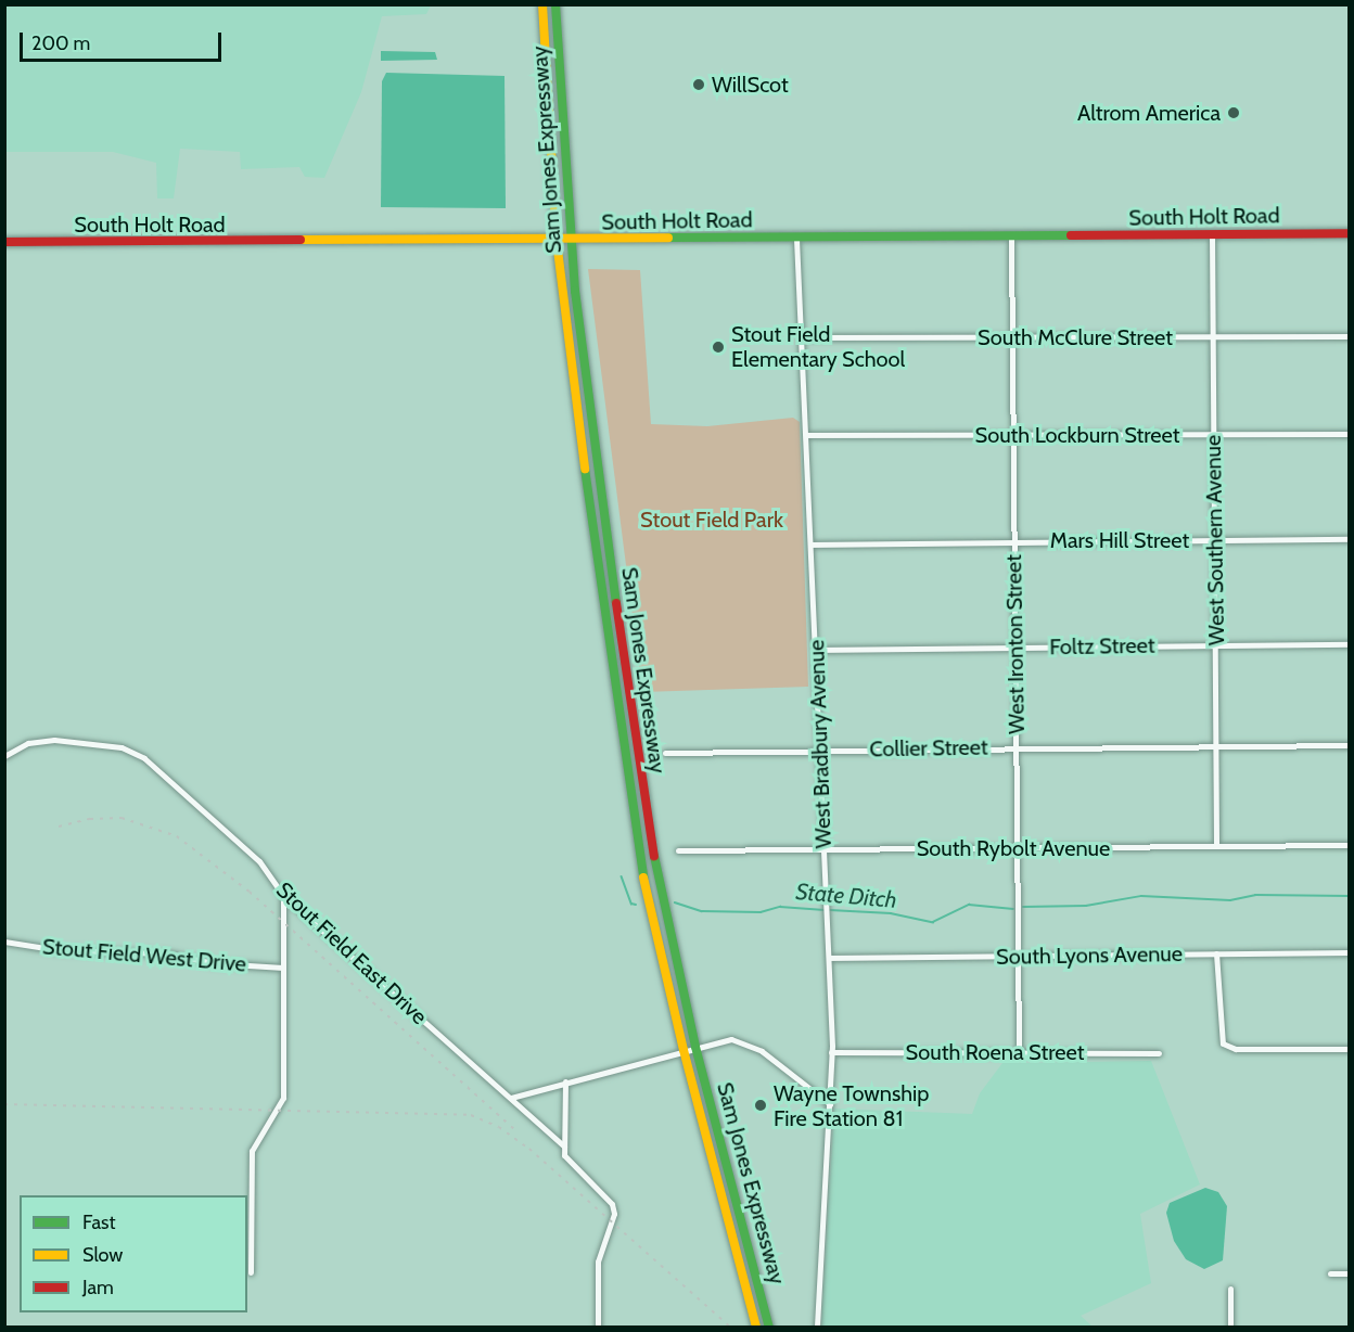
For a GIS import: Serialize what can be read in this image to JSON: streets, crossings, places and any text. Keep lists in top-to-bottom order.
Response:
{
  "streets": {
    "main road": ["Sam Jones Expressway", "South Holt Road"],
    "street": [
      "South McClure Street",
      "South Lockburn Street",
      "Mars Hill Street",
      "West Southern Avenue",
      "West Ironton Street",
      "Foltz Street",
      "West Bradbury Avenue",
      "Collier Street",
      "South Rybolt Avenue",
      "Stout Field East Drive",
      "Stout Field West Drive",
      "South Lyons Avenue",
      "South Roena Street"
    ]
  },
  "crossings": [
    ["Sam Jones Expressway", "South Holt Road"],
    ["South Holt Road", "West Southern Avenue"],
    ["South Holt Road", "West Ironton Street"],
    ["South Holt Road", "West Bradbury Avenue"],
    ["South McClure Street", "West Southern Avenue"],
    ["South McClure Street", "West Ironton Street"],
    ["South McClure Street", "West Bradbury Avenue"],
    ["South Lockburn Street", "West Southern Avenue"],
    ["South Lockburn Street", "West Ironton Street"],
    ["South Lockburn Street", "West Bradbury Avenue"],
    ["Mars Hill Street", "West Southern Avenue"],
    ["Mars Hill Street", "West Ironton Street"],
    ["Mars Hill Street", "West Bradbury Avenue"],
    ["West Southern Avenue", "Foltz Street"],
    ["West Southern Avenue", "Collier Street"],
    ["West Southern Avenue", "South Rybolt Avenue"],
    ["West Ironton Street", "Foltz Street"],
    ["West Ironton Street", "Collier Street"],
    ["West Ironton Street", "South Rybolt Avenue"],
    ["West Ironton Street", "South Lyons Avenue"],
    ["West Ironton Street", "South Roena Street"],
    ["Foltz Street", "West Bradbury Avenue"],
    ["West Bradbury Avenue", "Collier Street"],
    ["West Bradbury Avenue", "South Rybolt Avenue"],
    ["West Bradbury Avenue", "South Lyons Avenue"],
    ["West Bradbury Avenue", "South Roena Street"]
  ],
  "water": ["State Ditch"],
  "parks": ["Stout Field Park"],
  "places": [
    "WillScot",
    "Altrom America",
    "Stout Field Elementary School",
    "Wayne Township Fire Station 81"
  ],
  "legend": ["Fast", "Slow", "Jam"],
  "scale_bar": "200 m"
}
